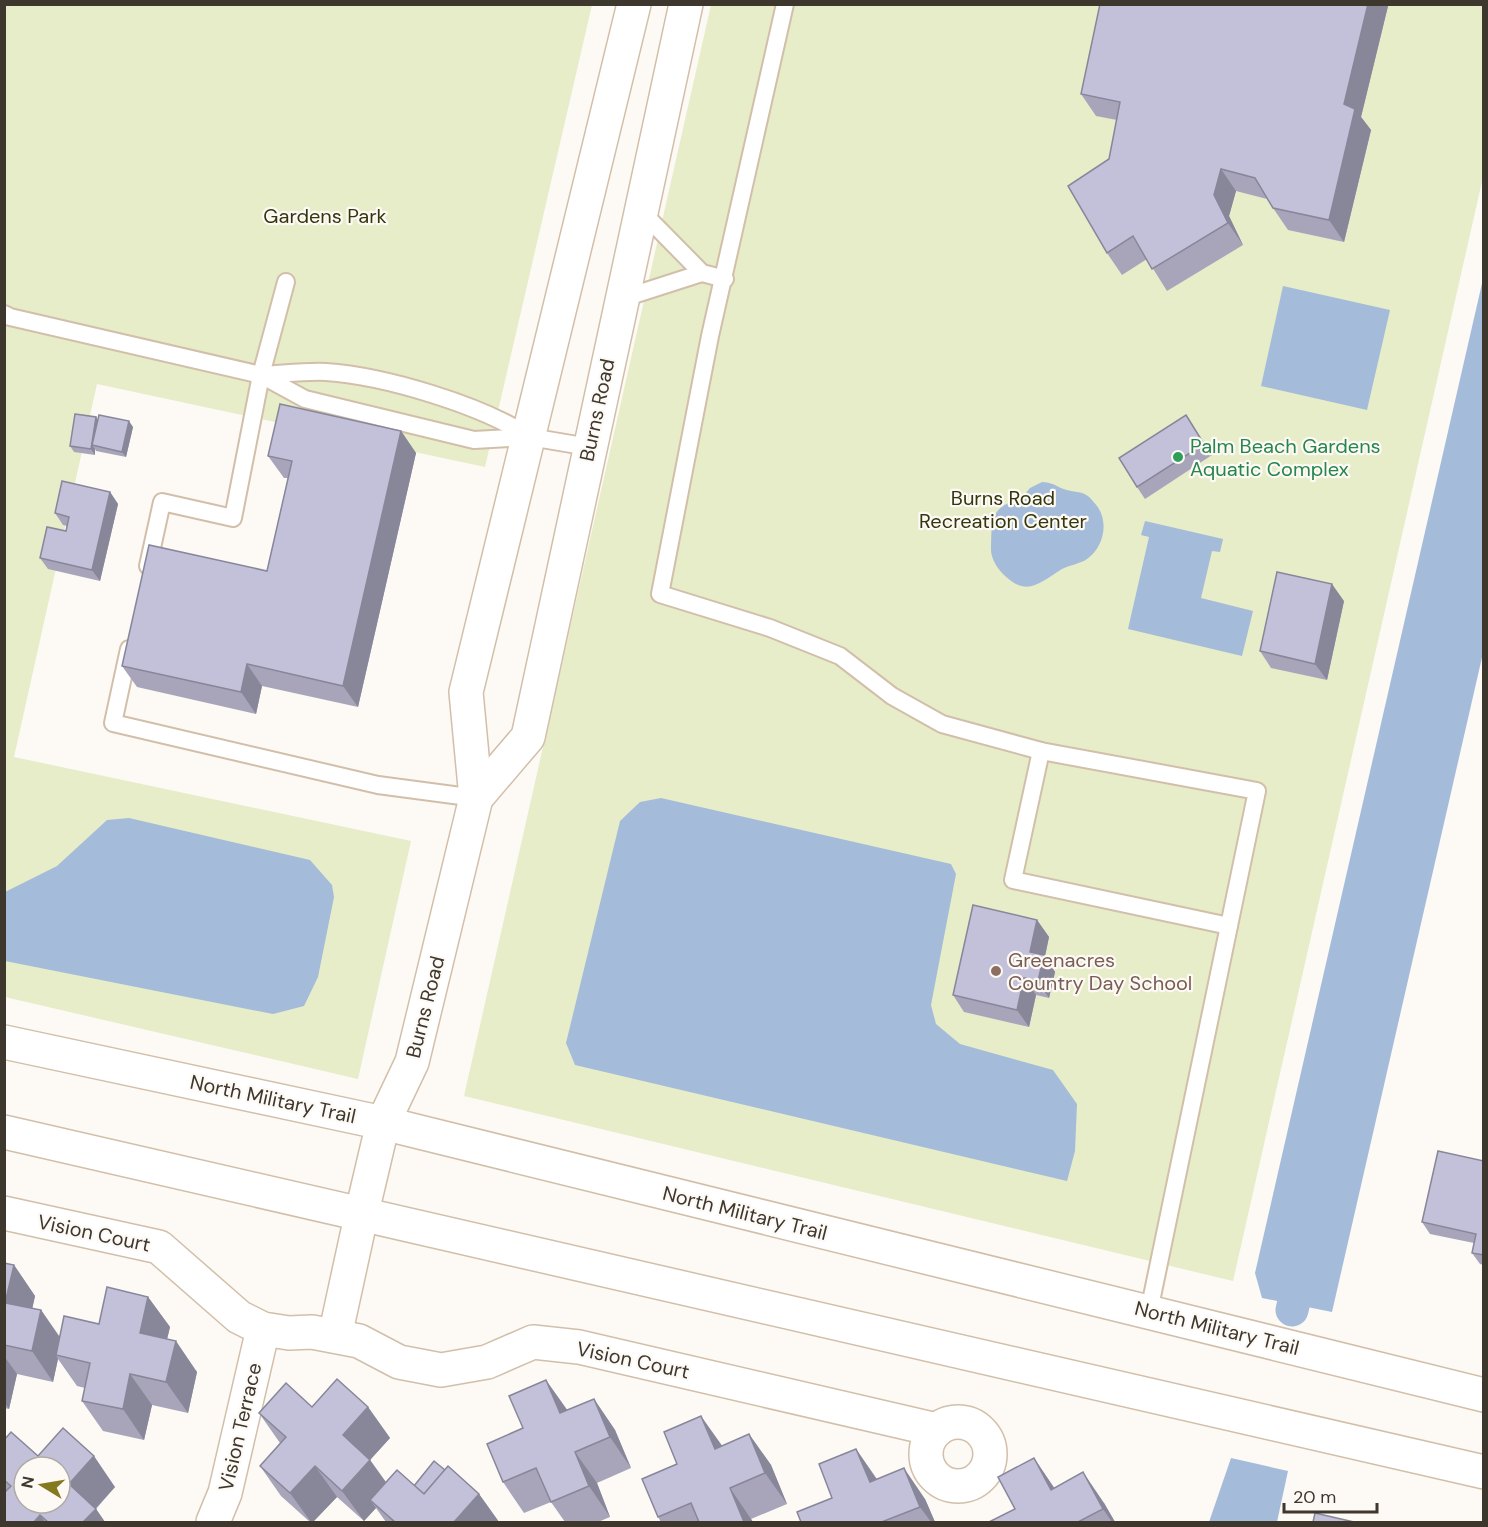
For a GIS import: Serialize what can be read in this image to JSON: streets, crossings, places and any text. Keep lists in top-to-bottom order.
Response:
{
  "streets": {
    "street": [
      "Burns Road",
      "North Military Trail",
      "Vision Court",
      "Vision Terrace"
    ]
  },
  "crossings": [
    ["Burns Road", "North Military Trail"],
    ["Vision Court", "Vision Terrace"]
  ],
  "parks": ["Gardens Park", "Burns Road Recreation Center"],
  "places": ["Palm Beach Gardens Aquatic Complex", "Greenacres Country Day School"],
  "scale_bar": "20 m",
  "north": "left"
}
